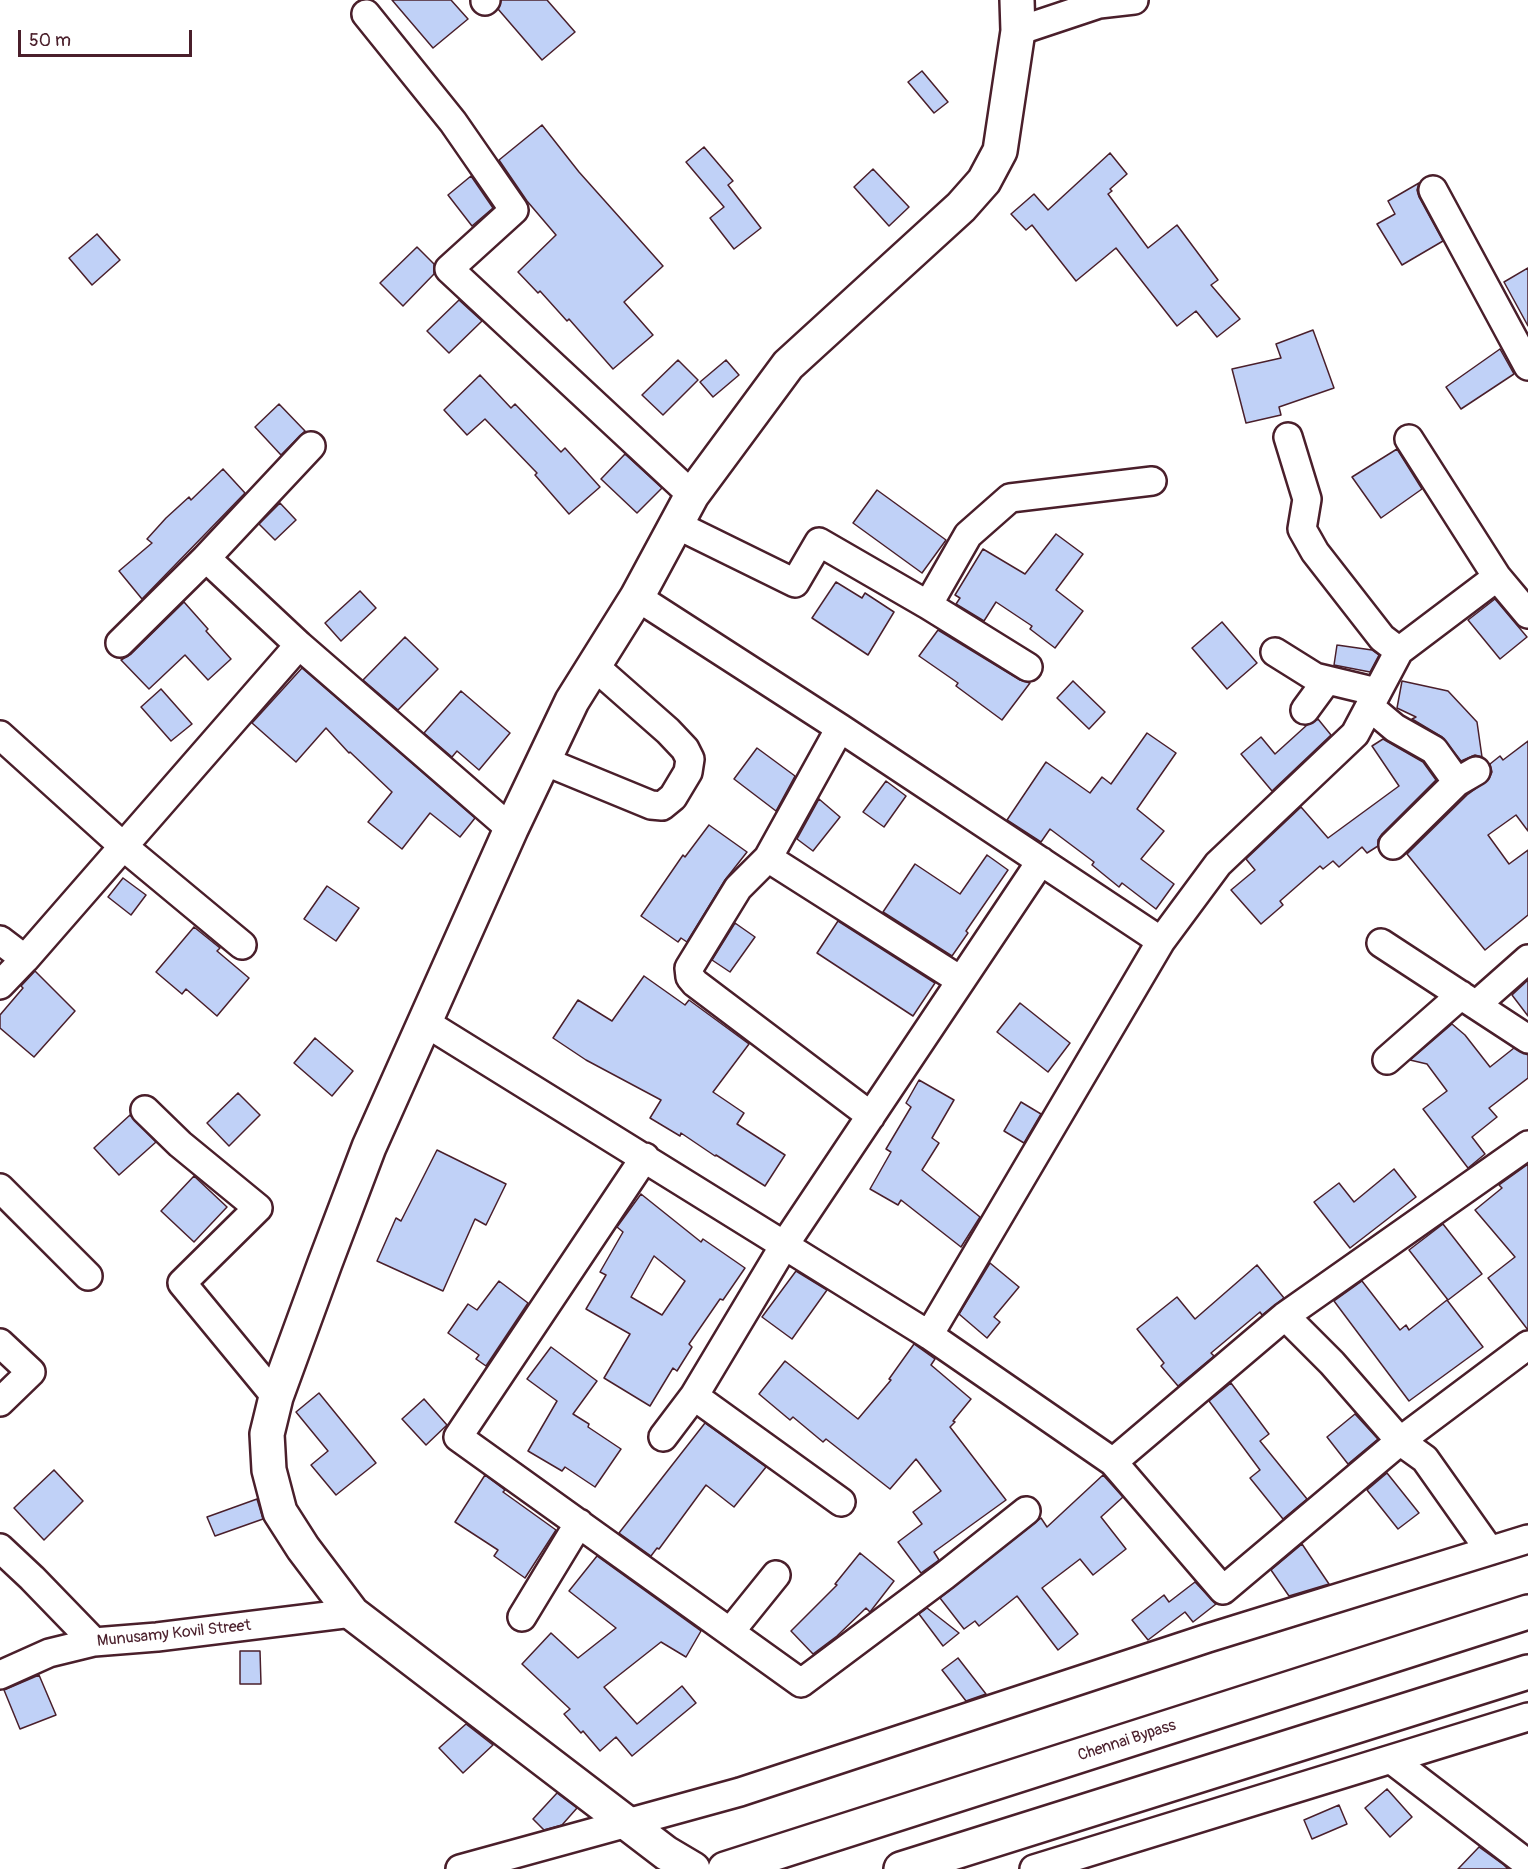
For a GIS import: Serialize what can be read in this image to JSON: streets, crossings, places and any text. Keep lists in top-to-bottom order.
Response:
{
  "streets": {
    "main road": ["Chennai Bypass"],
    "street": ["Munusamy Kovil Street"]
  },
  "scale_bar": "50 m"
}
